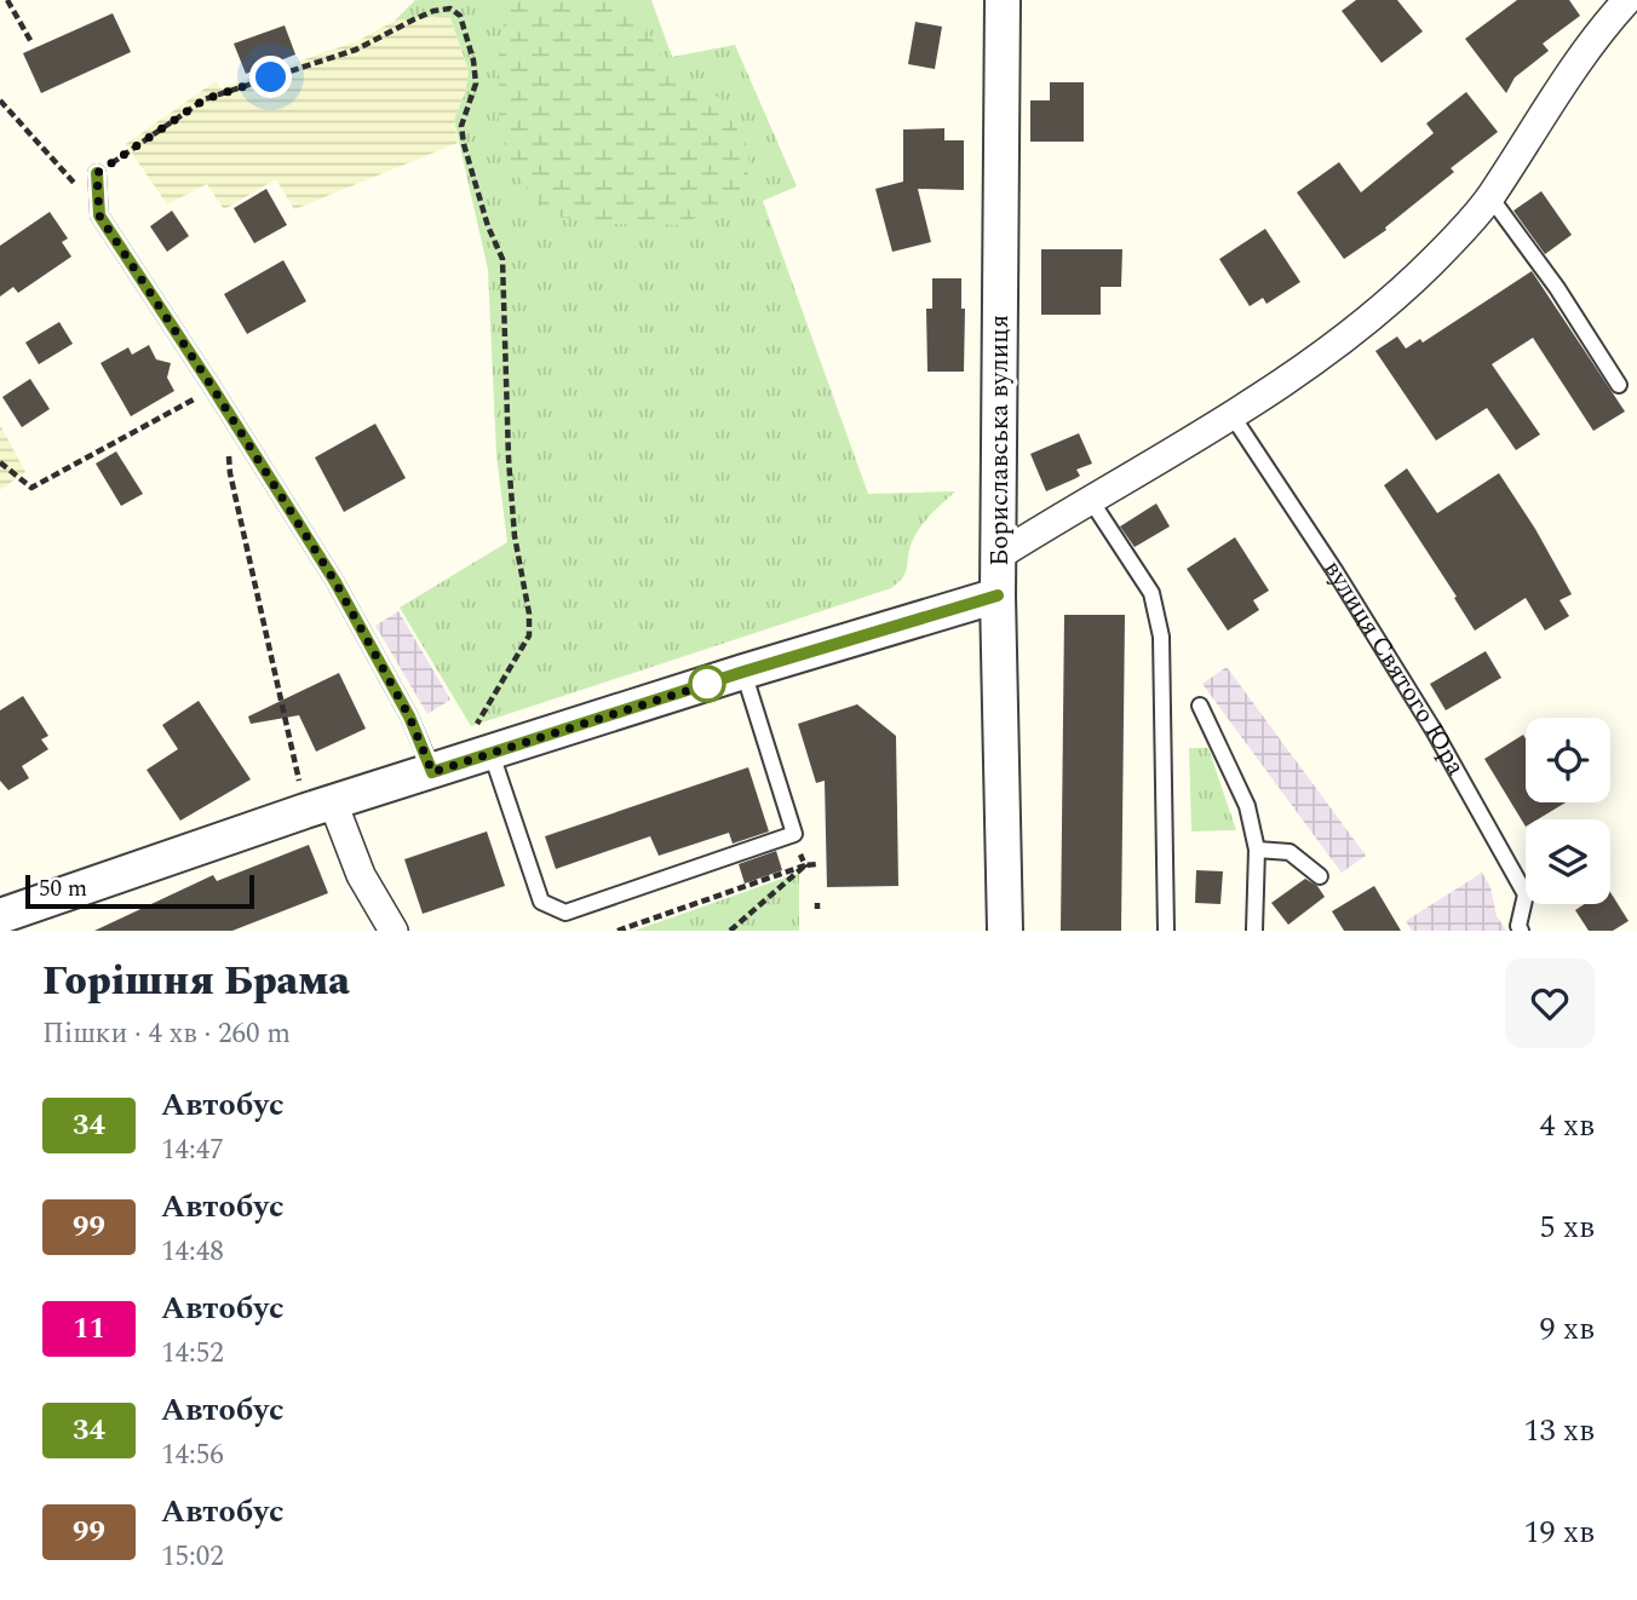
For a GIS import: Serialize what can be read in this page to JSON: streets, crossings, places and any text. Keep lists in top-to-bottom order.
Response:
{
  "streets": {
    "street": ["Бориславська вулиця"],
    "lane": ["вулиця Святого Юра"]
  },
  "lines": ["bus line 34"],
  "scale_bar": "50 m",
  "page": {
    "scale": "50 m",
    "heading": ["Горішня Брама", "Пішки · 4 хв · 260 m"],
    "list": [
      {
        "mark": "34",
        "name": "Автобус",
        "note": "14:47",
        "value": "4 хв"
      },
      {
        "mark": "99",
        "name": "Автобус",
        "note": "14:48",
        "value": "5 хв"
      },
      {
        "mark": "11",
        "name": "Автобус",
        "note": "14:52",
        "value": "9 хв"
      },
      {
        "mark": "34",
        "name": "Автобус",
        "note": "14:56",
        "value": "13 хв"
      },
      {
        "mark": "99",
        "name": "Автобус",
        "note": "15:02",
        "value": "19 хв"
      }
    ]
  }
}
